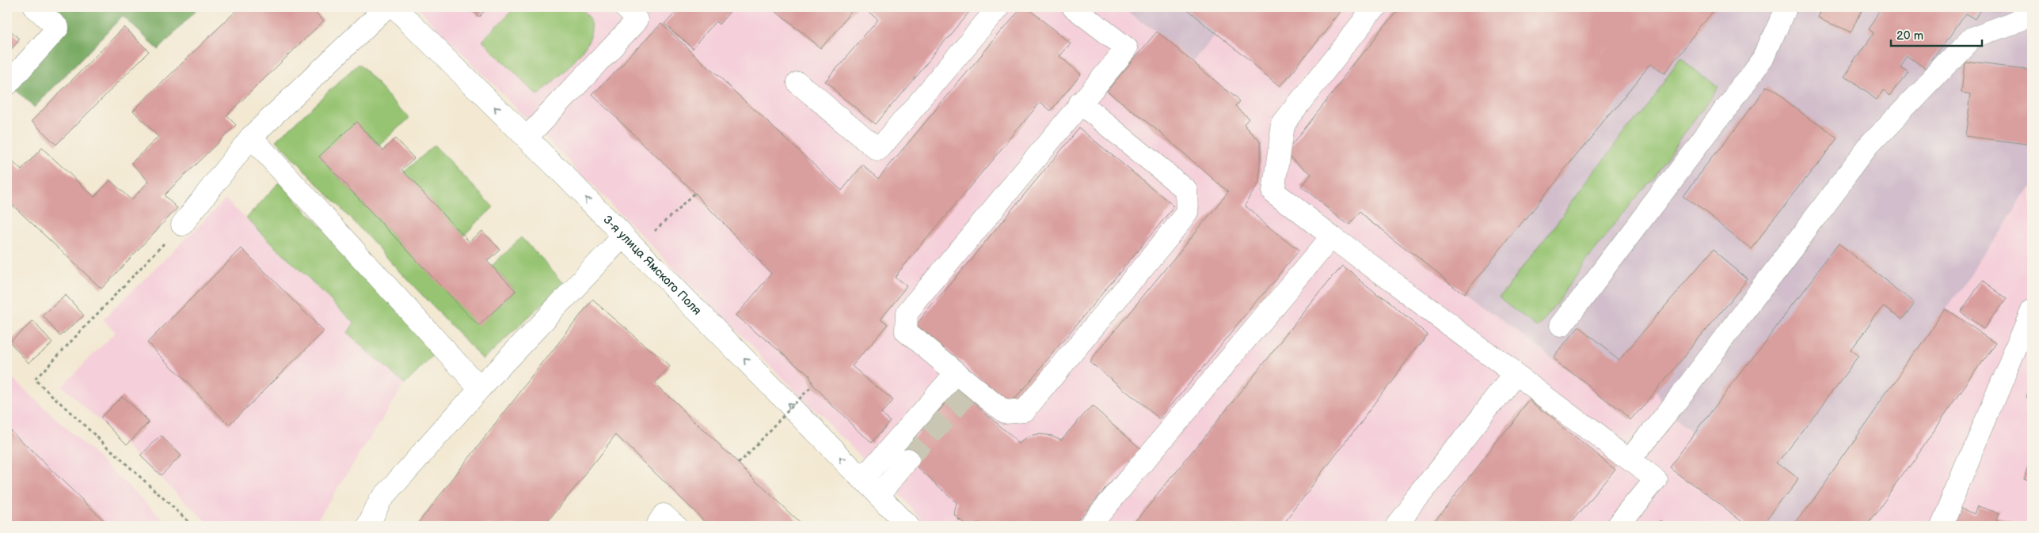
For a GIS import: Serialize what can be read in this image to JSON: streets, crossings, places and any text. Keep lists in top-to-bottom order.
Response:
{
  "streets": {
    "street": ["3-я улица Ямского Поля"]
  },
  "one_way": ["3-я улица Ямского Поля"],
  "scale_bar": "20 m"
}
